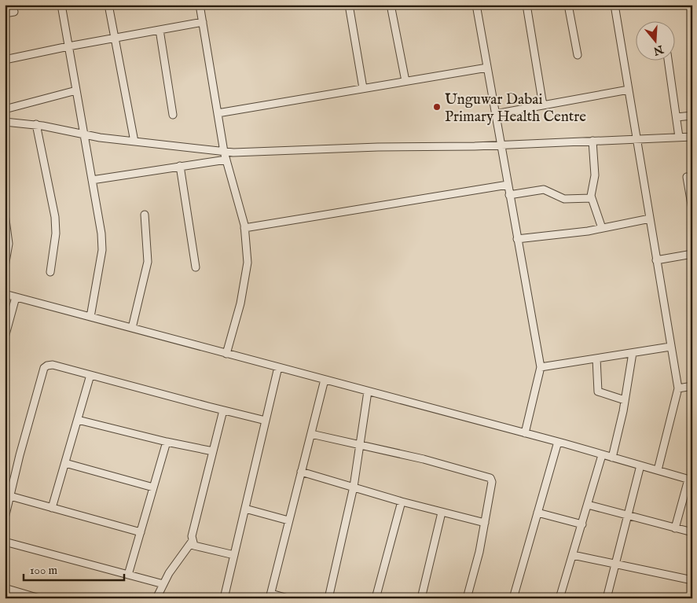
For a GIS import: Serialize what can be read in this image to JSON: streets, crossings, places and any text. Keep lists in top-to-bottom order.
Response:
{
  "places": ["Unguwar Dabai Primary Health Centre"],
  "scale_bar": "100 m",
  "north": "bottom"
}
